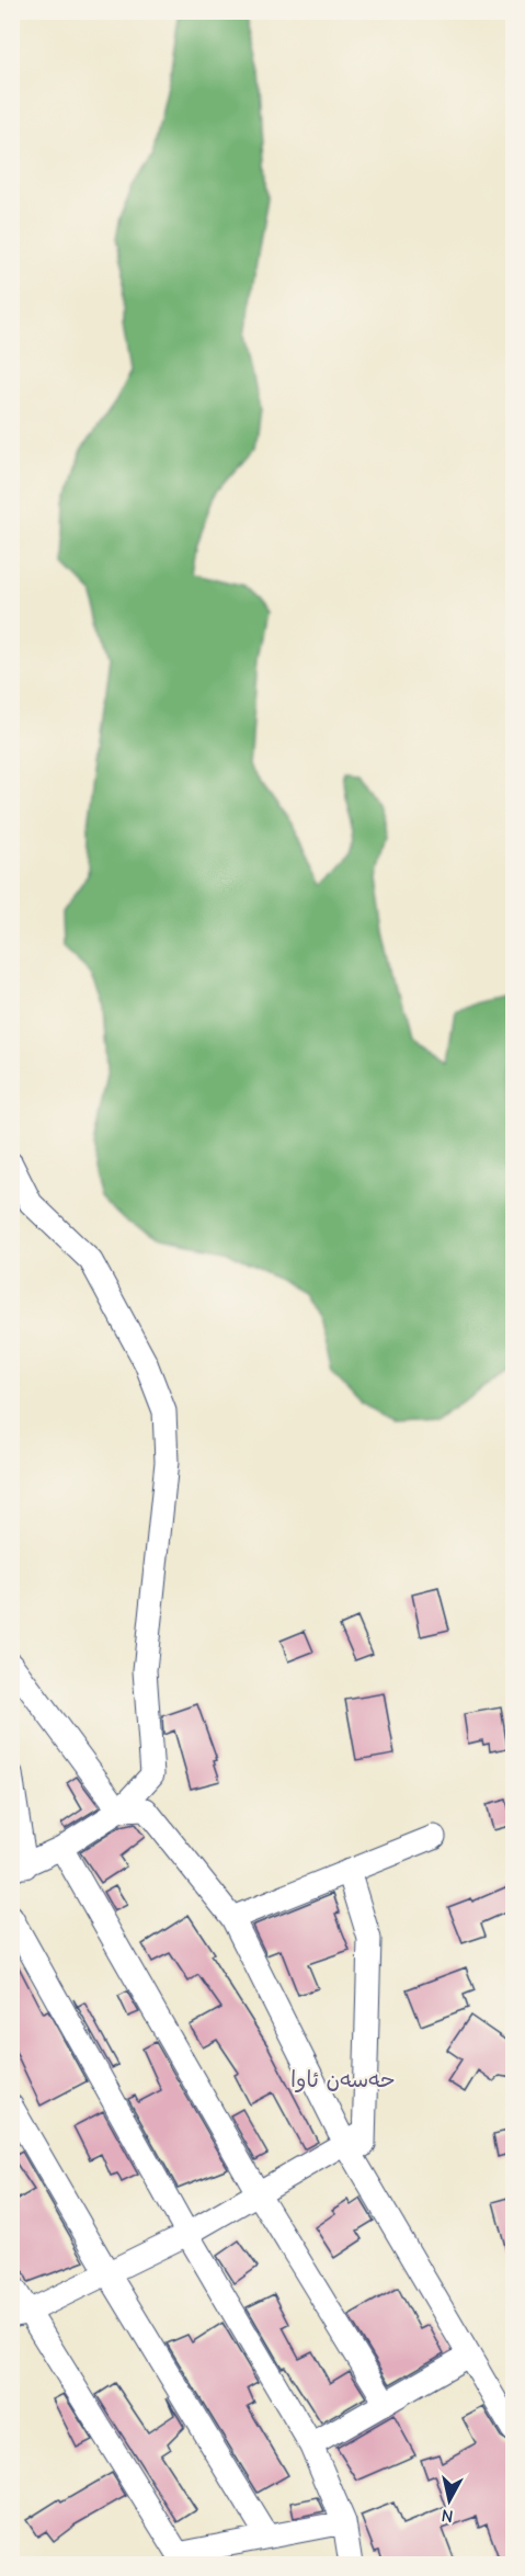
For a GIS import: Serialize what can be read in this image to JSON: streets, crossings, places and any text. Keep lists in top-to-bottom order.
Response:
{
  "districts": ["حەسەن ئاوا"],
  "north": "bottom"
}
